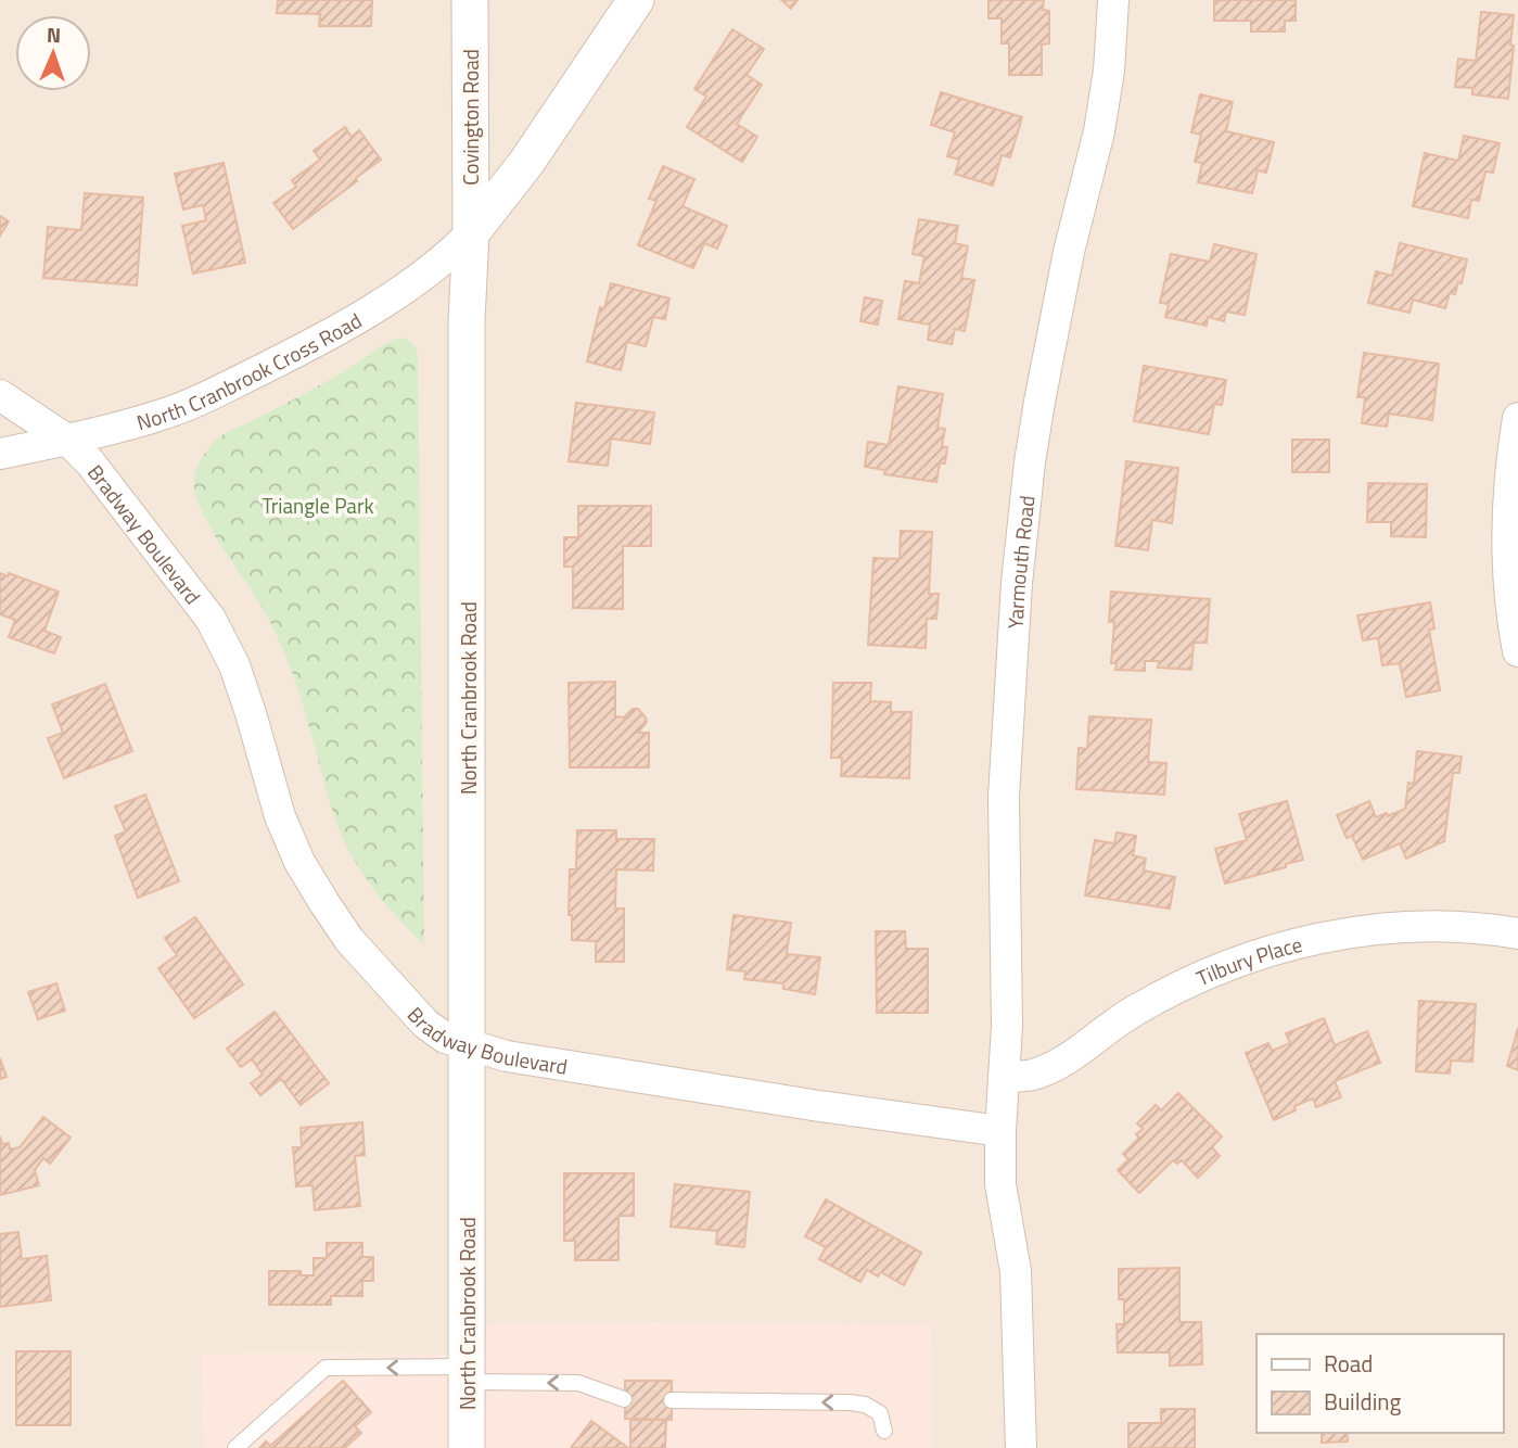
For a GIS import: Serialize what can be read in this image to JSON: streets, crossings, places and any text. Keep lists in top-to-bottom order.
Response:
{
  "streets": {
    "street": [
      "Covington Road",
      "North Cranbrook Cross Road",
      "Bradway Boulevard",
      "Yarmouth Road",
      "North Cranbrook Road",
      "Tilbury Place"
    ]
  },
  "crossings": [
    ["Covington Road", "North Cranbrook Cross Road"],
    ["Covington Road", "North Cranbrook Road"],
    ["North Cranbrook Cross Road", "Bradway Boulevard"],
    ["North Cranbrook Cross Road", "North Cranbrook Road"],
    ["Bradway Boulevard", "Yarmouth Road"],
    ["Bradway Boulevard", "North Cranbrook Road"],
    ["Yarmouth Road", "Tilbury Place"]
  ],
  "parks": ["Triangle Park"],
  "legend": ["Road", "Building"],
  "north": "top"
}
